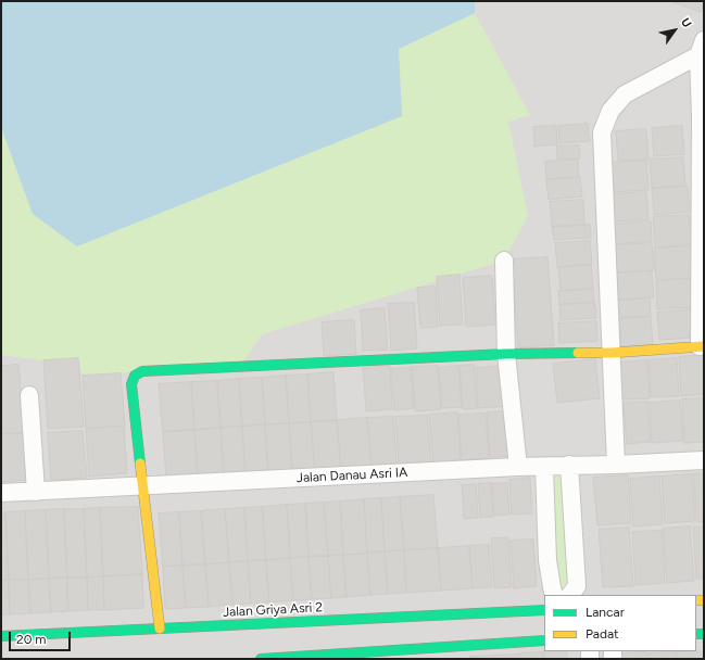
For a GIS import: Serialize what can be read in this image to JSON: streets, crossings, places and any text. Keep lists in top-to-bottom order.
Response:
{
  "streets": {
    "street": ["Jalan Danau Asri IA", "Jalan Griya Asri 2"]
  },
  "legend": ["Lancar", "Padat"],
  "scale_bar": "20 m",
  "north": "top right"
}
